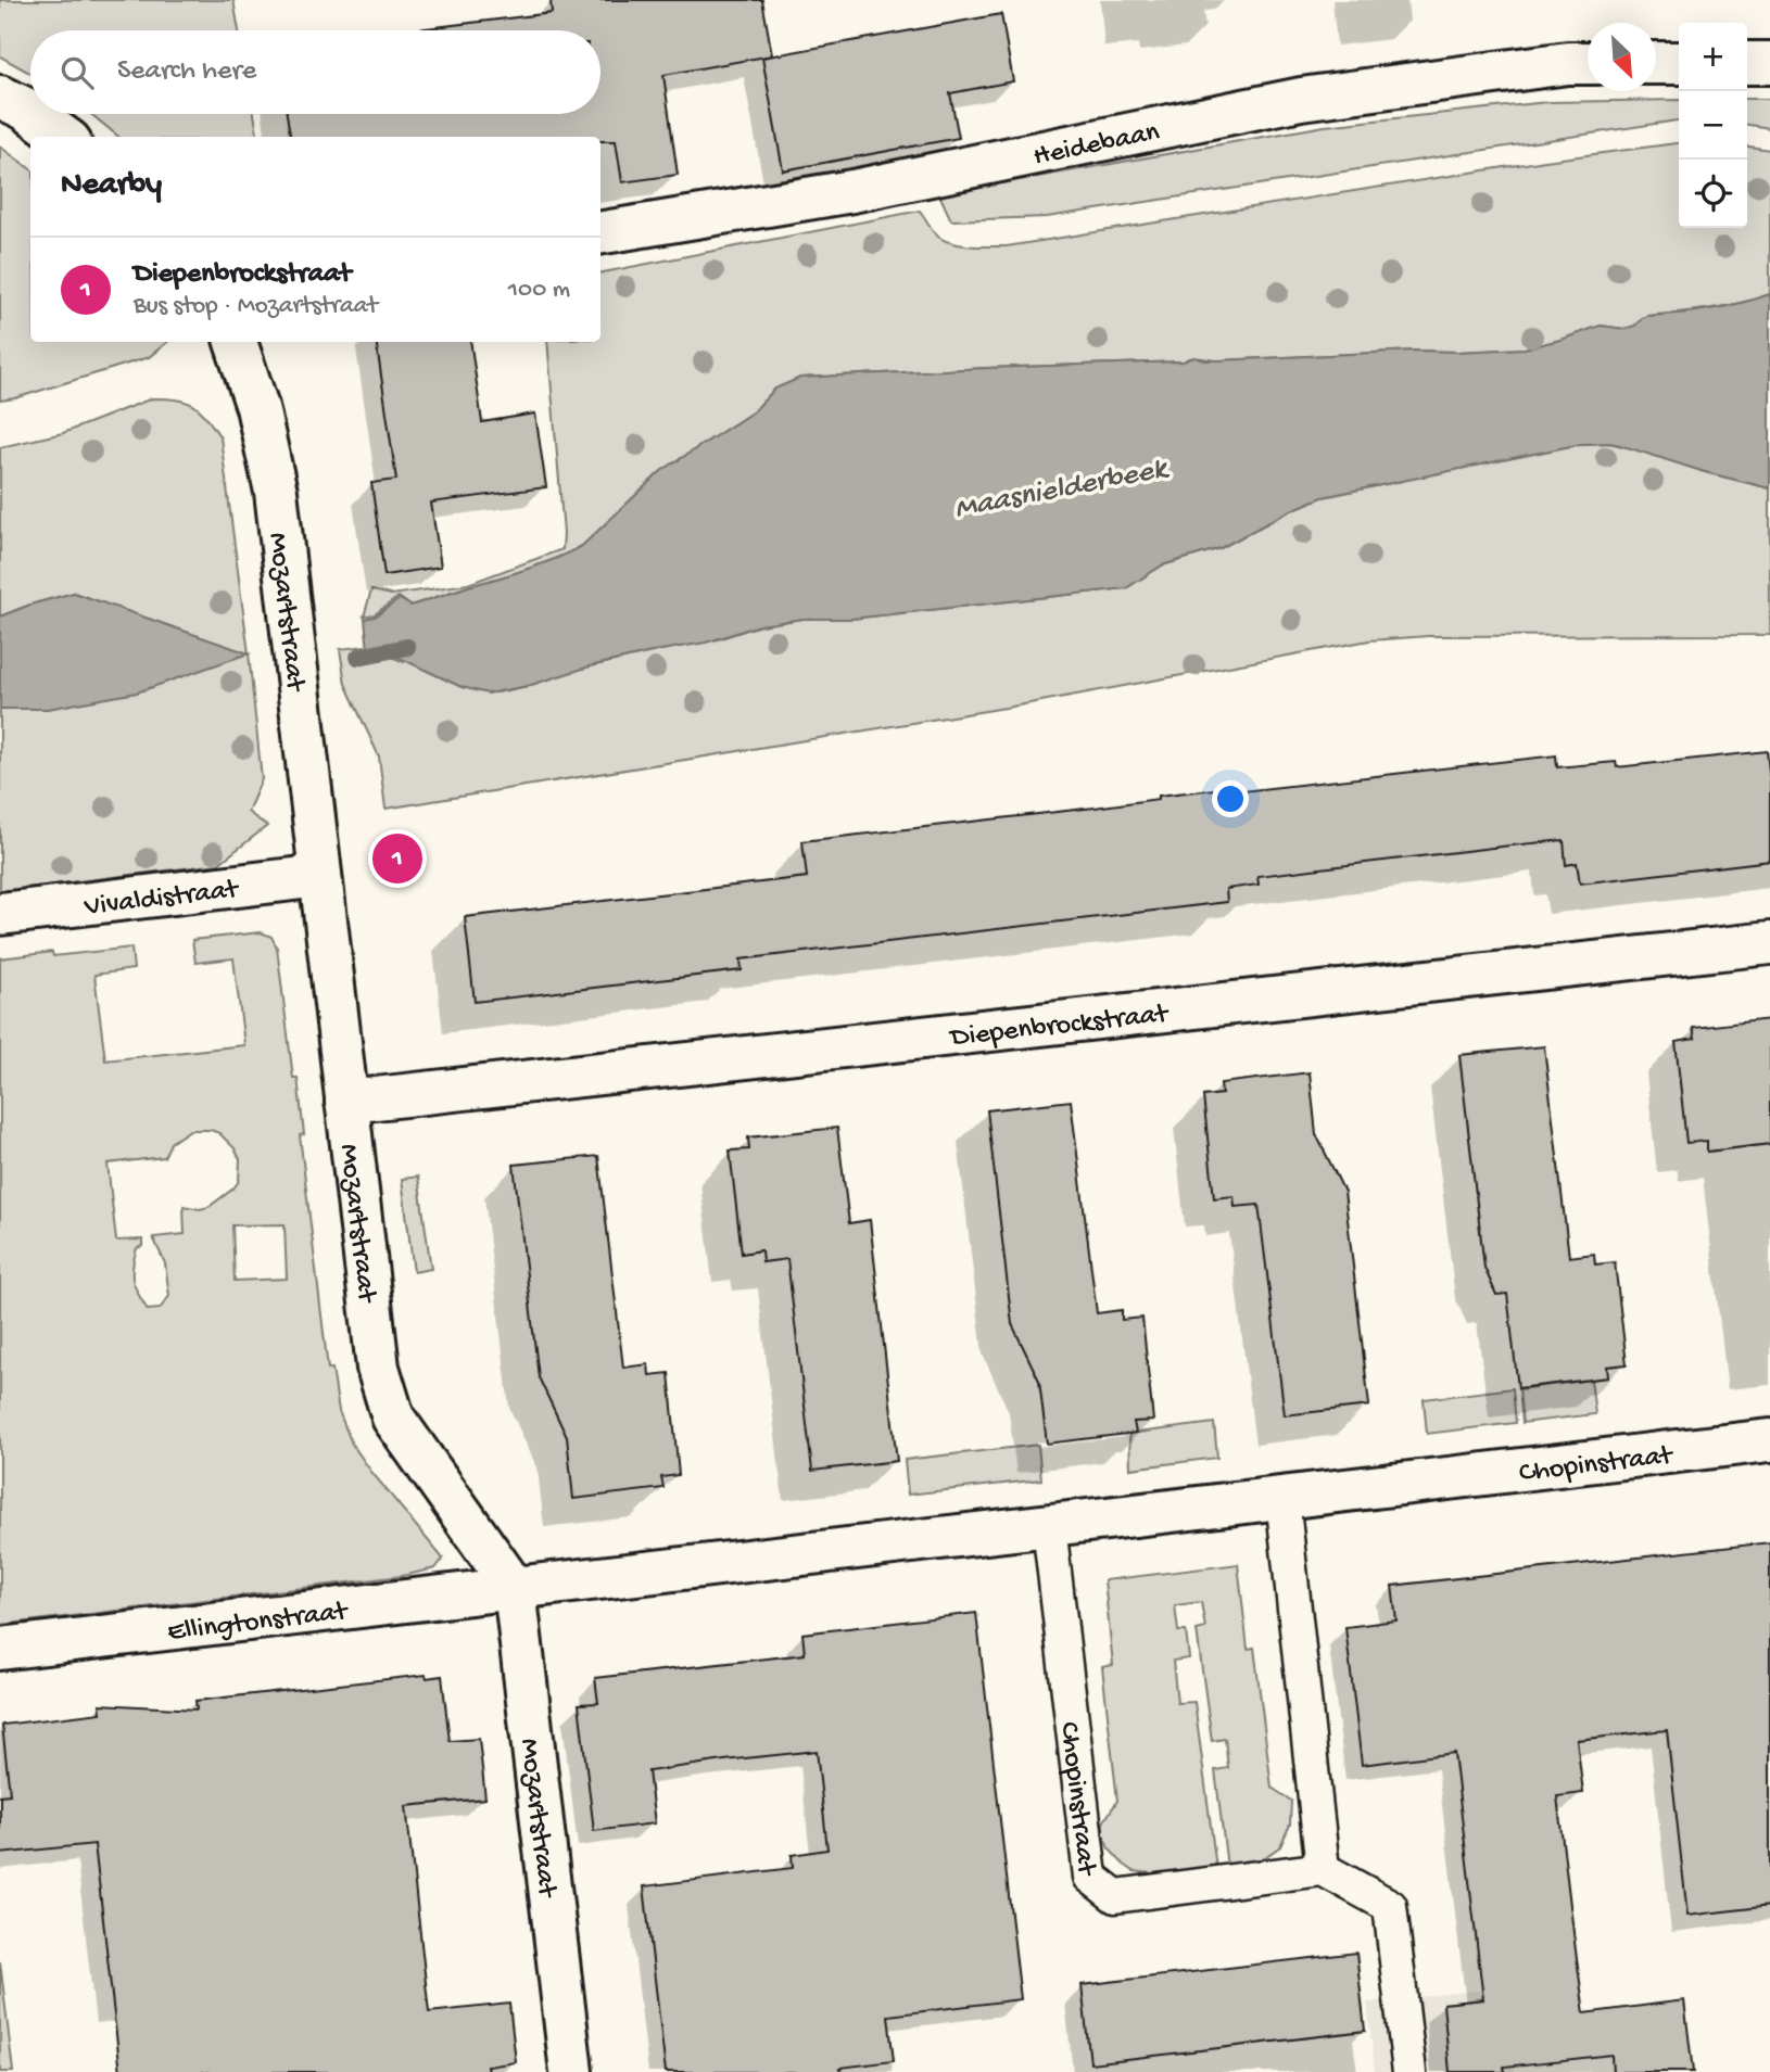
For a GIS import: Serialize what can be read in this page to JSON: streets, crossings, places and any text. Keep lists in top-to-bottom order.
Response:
{
  "streets": {
    "street": [
      "Heidebaan",
      "Mozartstraat",
      "Vivaldistraat",
      "Diepenbrockstraat",
      "Chopinstraat",
      "Ellingtonstraat"
    ]
  },
  "crossings": [
    ["Mozartstraat", "Vivaldistraat"],
    ["Mozartstraat", "Diepenbrockstraat"],
    ["Mozartstraat", "Chopinstraat"],
    ["Mozartstraat", "Ellingtonstraat"],
    ["Chopinstraat", "Ellingtonstraat"]
  ],
  "water": ["Maasnielderbeek"],
  "north": "bottom right",
  "page": {
    "map_buttons": ["+", "−"],
    "search": "Search here",
    "heading": "Nearby",
    "list": [
      {
        "mark": "1",
        "name": "Diepenbrockstraat",
        "note": "Bus stop · Mozartstraat",
        "value": "100 m"
      }
    ],
    "pins": "1"
  }
}
